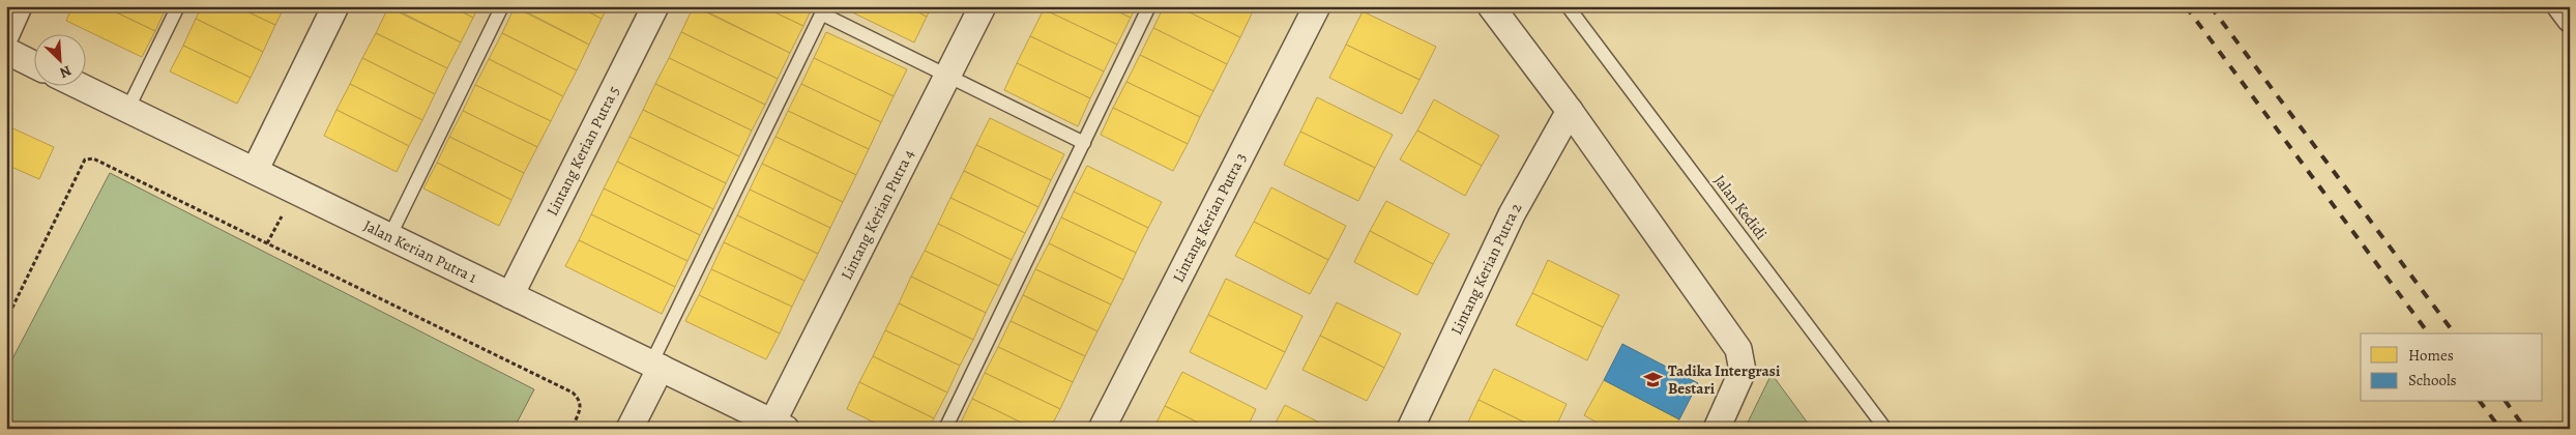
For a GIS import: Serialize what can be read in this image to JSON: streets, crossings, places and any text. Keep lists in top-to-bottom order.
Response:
{
  "streets": {
    "street": [
      "Lintang Kerian Putra 5",
      "Lintang Kerian Putra 4",
      "Lintang Kerian Putra 3",
      "Jalan Kerian Putra 1",
      "Lintang Kerian Putra 2"
    ],
    "lane": ["Jalan Kedidi"]
  },
  "crossings": [
    ["Lintang Kerian Putra 5", "Jalan Kerian Putra 1"],
    ["Lintang Kerian Putra 4", "Jalan Kerian Putra 1"]
  ],
  "places": {
    "school or university": ["Tadika Intergrasi Bestari"]
  },
  "legend": ["Homes", "Schools"],
  "north": "bottom right"
}
